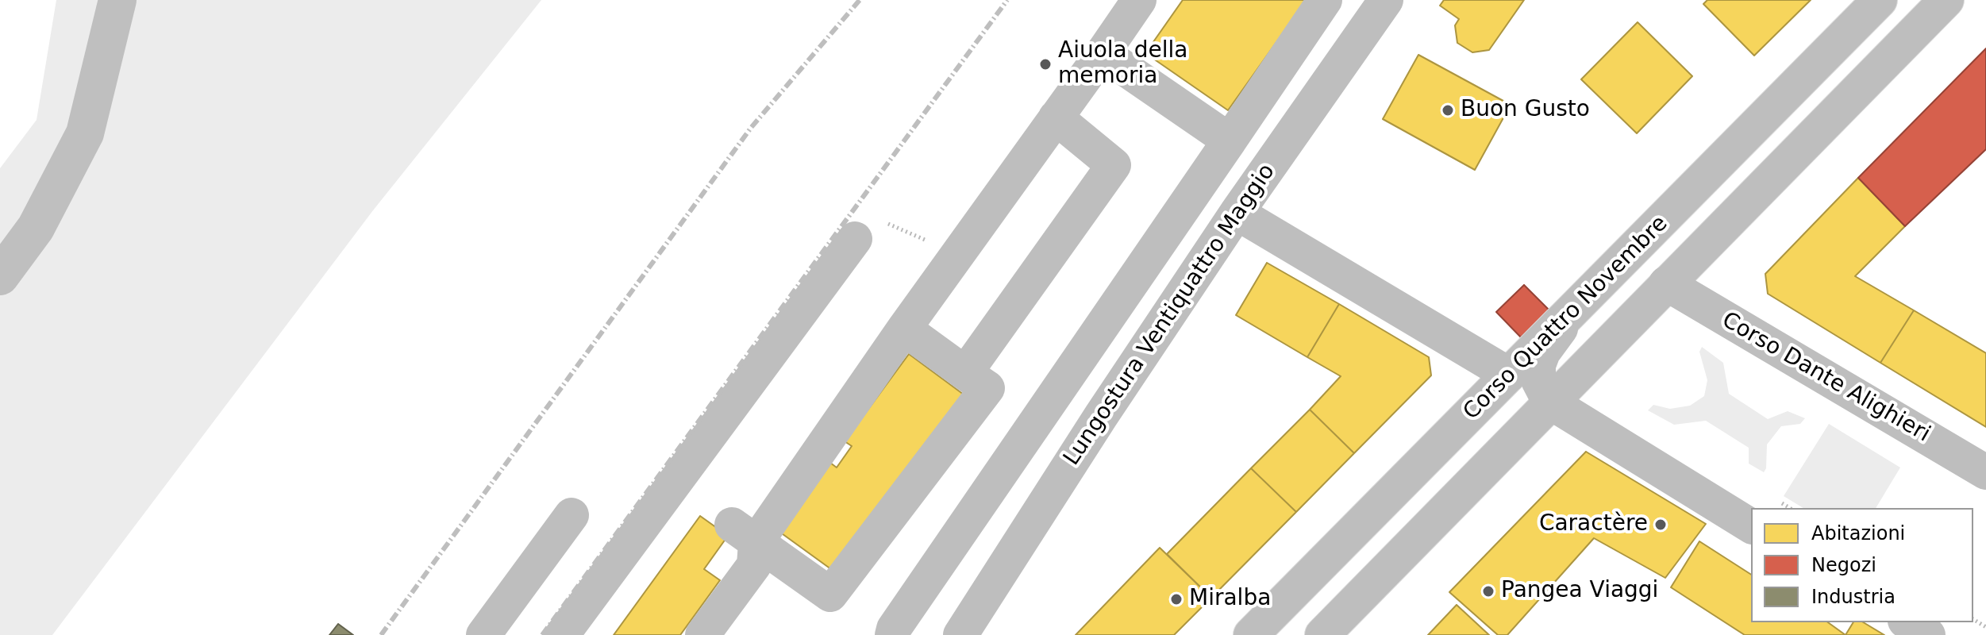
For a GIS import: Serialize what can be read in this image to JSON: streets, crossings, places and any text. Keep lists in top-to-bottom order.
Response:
{
  "streets": {
    "street": ["Lungostura Ventiquattro Maggio", "Corso Quattro Novembre", "Corso Dante Alighieri"]
  },
  "crossings": [
    ["Corso Quattro Novembre", "Corso Dante Alighieri"]
  ],
  "places": [
    "Aiuola della memoria",
    "Buon Gusto",
    "Caractère",
    "Pangea Viaggi",
    "Miralba"
  ],
  "legend": ["Abitazioni", "Negozi", "Industria"]
}
